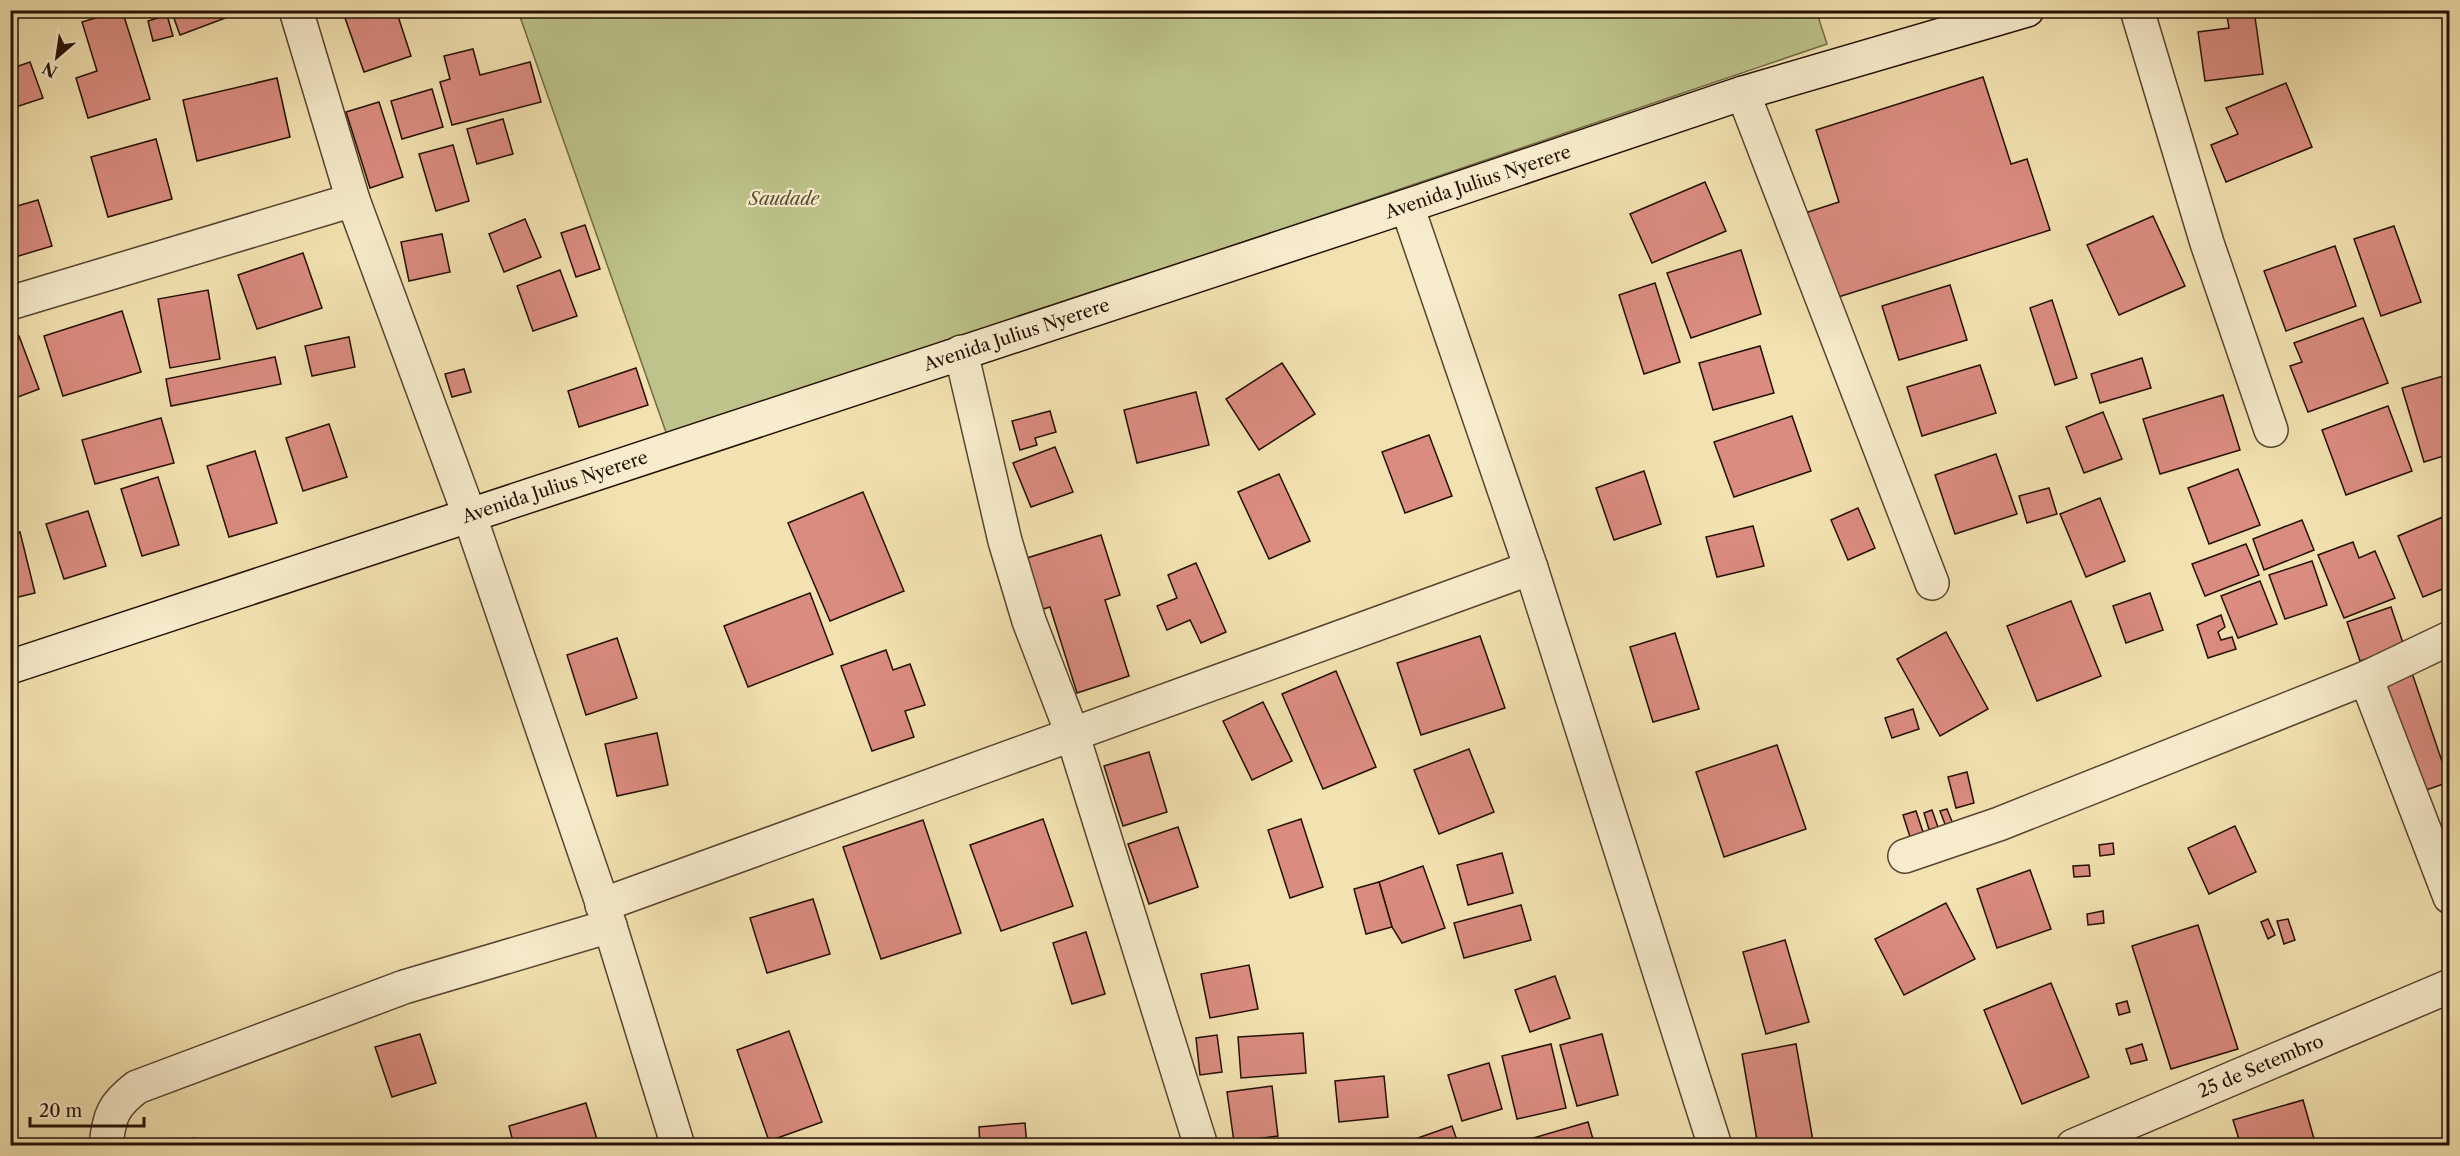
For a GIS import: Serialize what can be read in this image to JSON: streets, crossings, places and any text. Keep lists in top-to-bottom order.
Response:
{
  "streets": {
    "street": ["Avenida Julius Nyerere", "25 de Setembro"]
  },
  "parks": ["Saudade"],
  "scale_bar": "20 m",
  "north": "bottom left"
}
